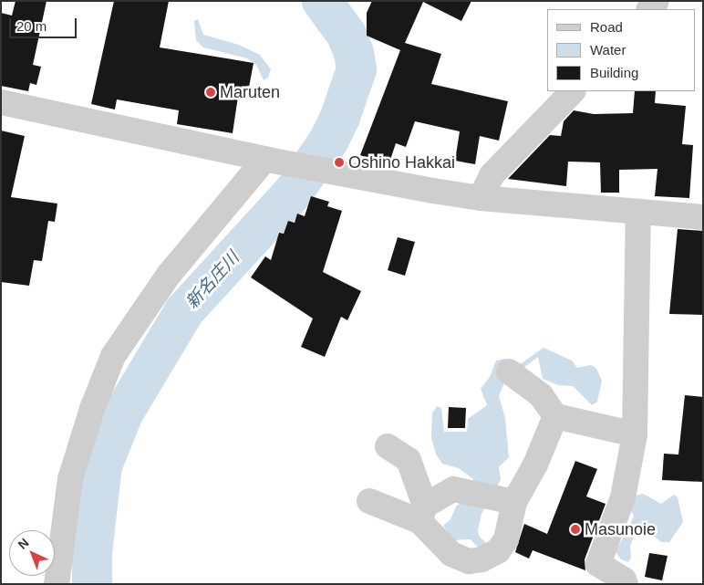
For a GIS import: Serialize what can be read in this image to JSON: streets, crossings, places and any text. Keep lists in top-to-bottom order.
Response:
{
  "water": ["新名庄川"],
  "places": ["Maruten", "Oshino Hakkai", "Masunoie"],
  "legend": ["Road", "Water", "Building"],
  "scale_bar": "20 m",
  "north": "top left"
}
